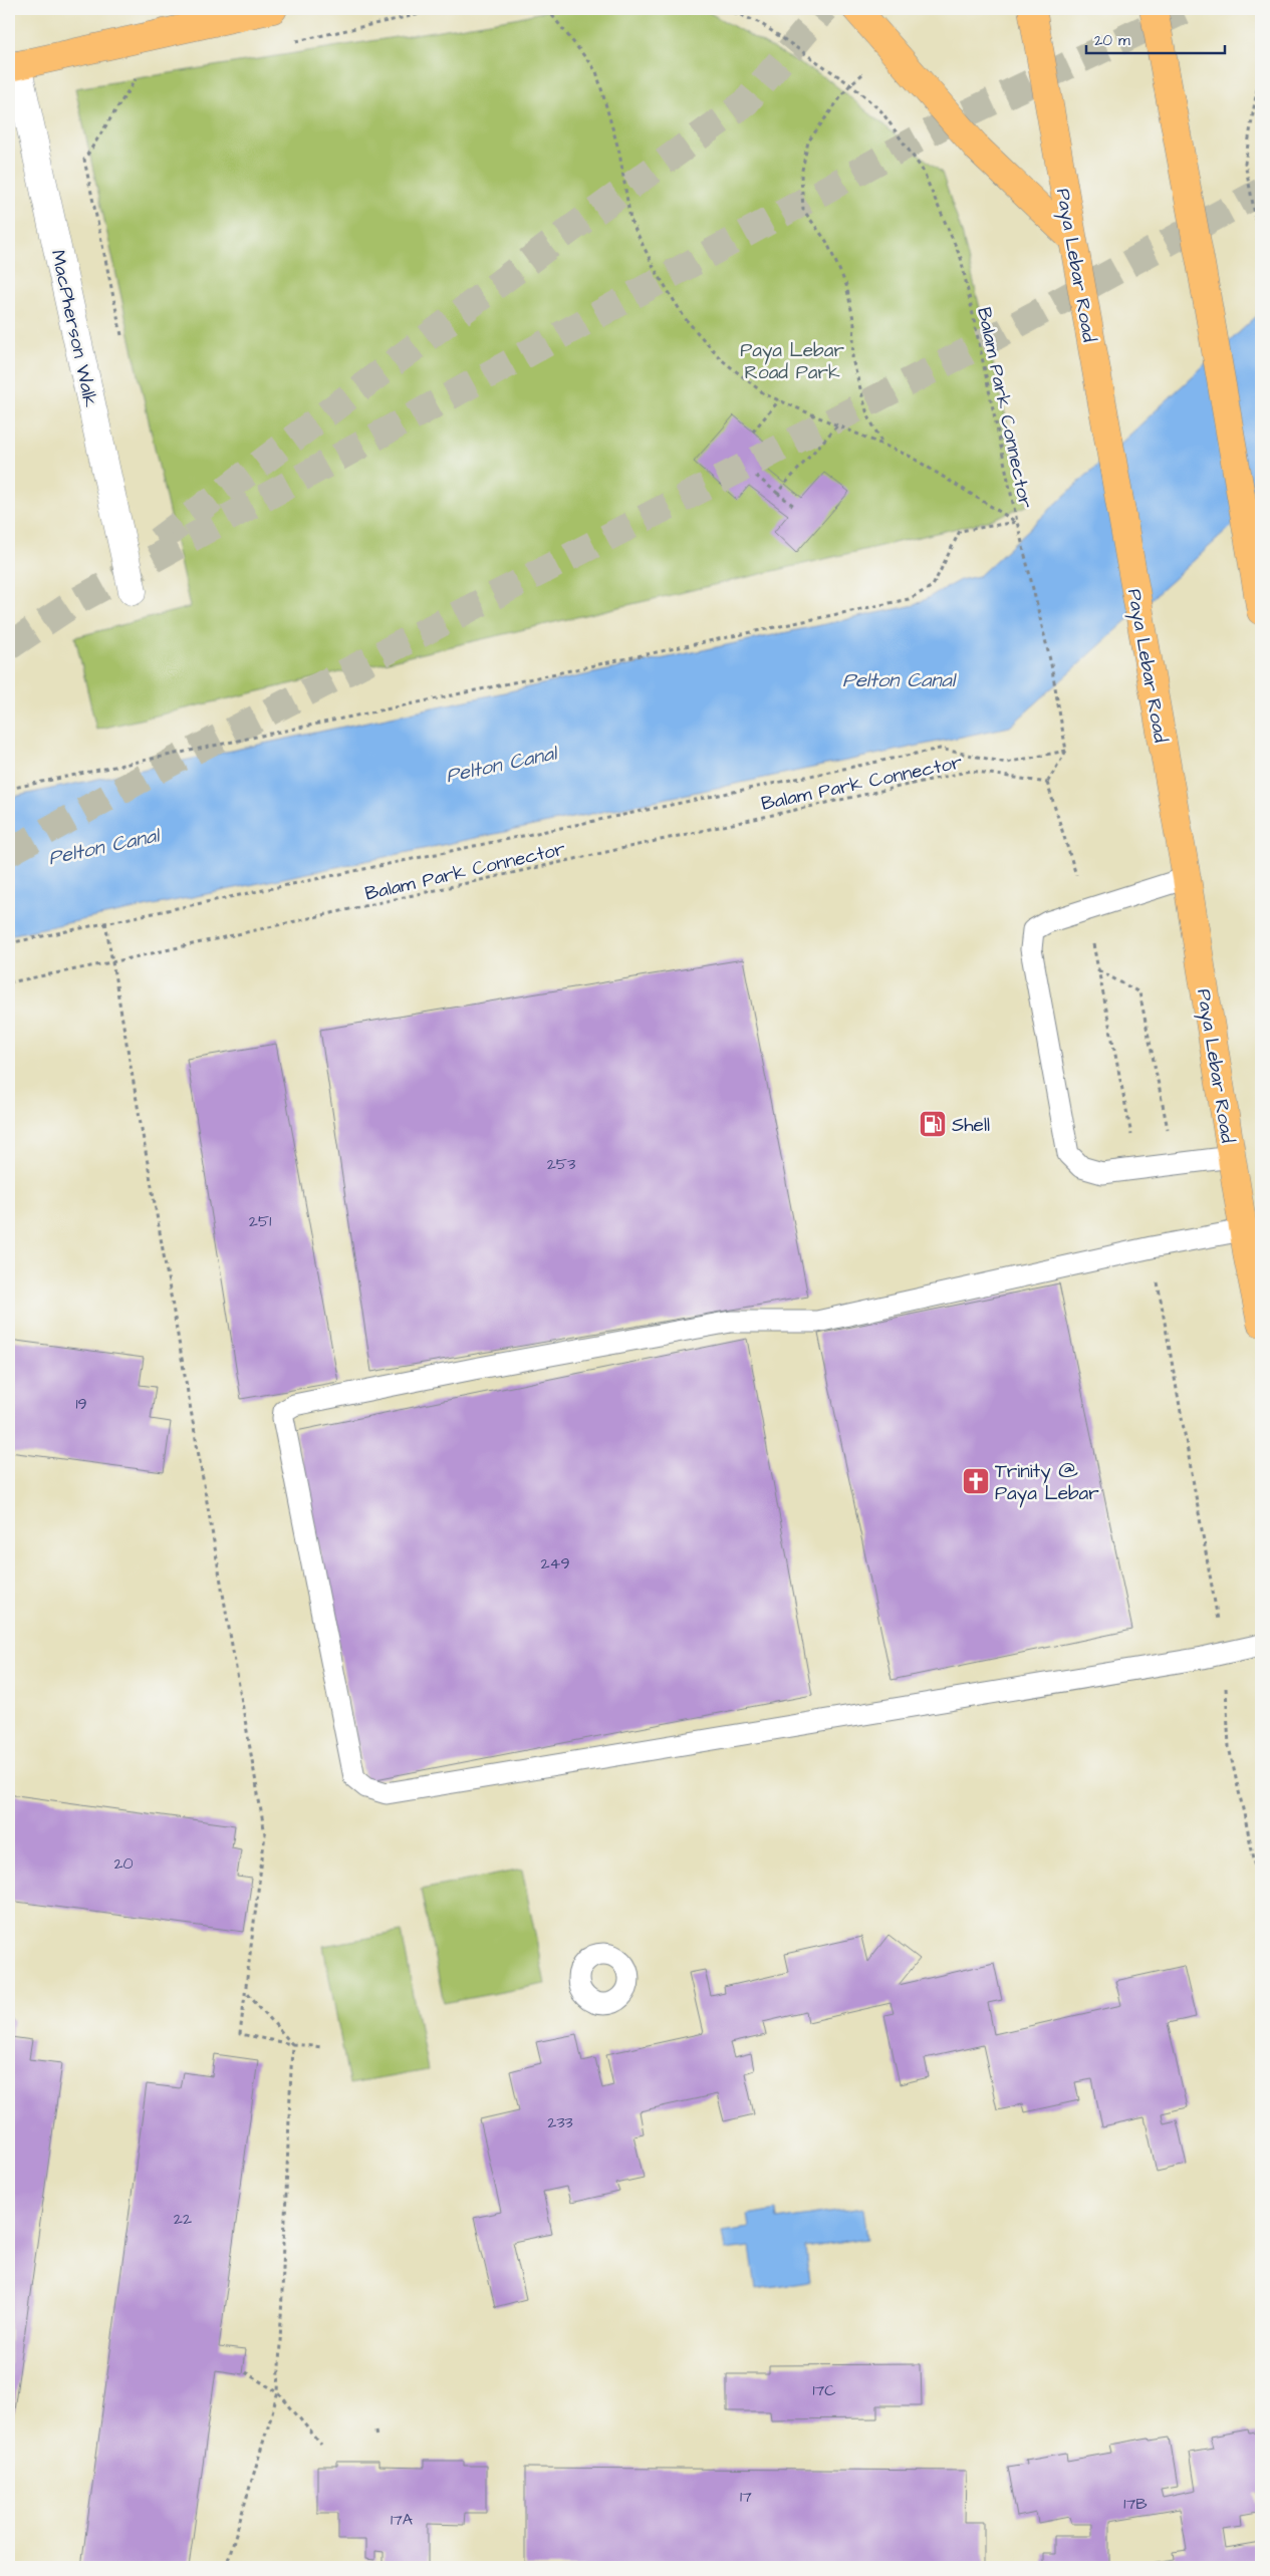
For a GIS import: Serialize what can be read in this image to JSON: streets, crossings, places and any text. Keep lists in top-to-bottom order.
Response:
{
  "streets": {
    "main road": ["Paya Lebar Road"],
    "street": ["MacPherson Walk"],
    "path": ["Balam Park Connector"]
  },
  "water": ["Pelton Canal"],
  "parks": ["Paya Lebar Road Park"],
  "places": {
    "fuel station": ["Shell"],
    "church": ["Trinity @ Paya Lebar"]
  },
  "house_numbers": [
    "253",
    "251",
    "19",
    "249",
    "20",
    "233",
    "22",
    "17C",
    "17",
    "17B",
    "17A"
  ],
  "scale_bar": "20 m"
}
